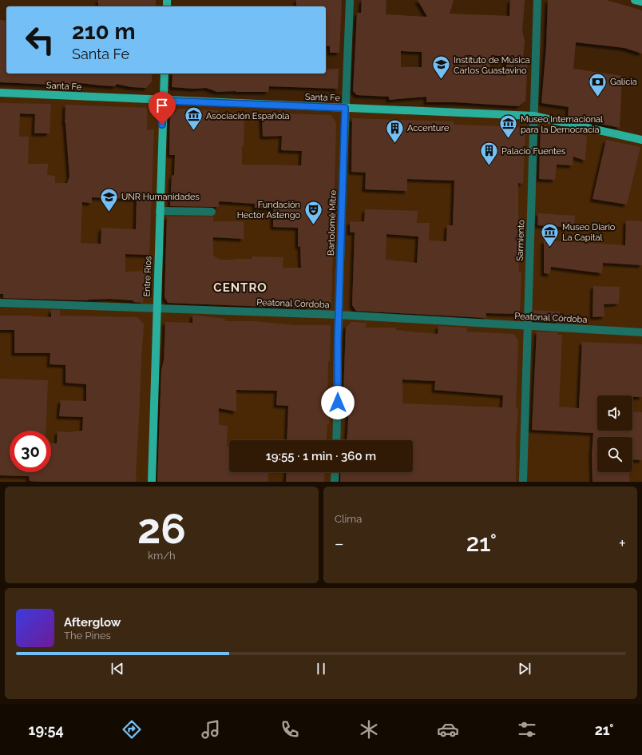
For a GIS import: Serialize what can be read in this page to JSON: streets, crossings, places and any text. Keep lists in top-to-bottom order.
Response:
{
  "streets": {
    "main road": ["Santa Fe", "Entre Ríos"],
    "street": ["Bartolomé Mitre", "Sarmiento", "Peatonal Córdoba"]
  },
  "crossings": [
    ["Santa Fe", "Bartolomé Mitre"],
    ["Santa Fe", "Sarmiento"],
    ["Santa Fe", "Entre Ríos"],
    ["Bartolomé Mitre", "Peatonal Córdoba"],
    ["Sarmiento", "Peatonal Córdoba"],
    ["Entre Ríos", "Peatonal Córdoba"]
  ],
  "districts": ["CENTRO"],
  "places": {
    "school or university": ["Instituto de Música Carlos Guastavino", "UNR Humanidades"],
    "bank": ["Galicia"],
    "museum": ["Asociación Española", "Museo Internacional para la Democracia", "Museo Diario La Capital"],
    "building": ["Accenture", "Palacio Fuentes"],
    "theatre": ["Fundación Hector Astengo"]
  },
  "page": {
    "turn": ["210 m", "Santa Fe"],
    "limit": "30",
    "trip": "19:55 · 1 min · 360 m",
    "tile": [
      ["26", "km/h"],
      "Clima"
    ],
    "heat": ["−", "21°", "+"],
    "song": ["Afterglow", "The Pines"],
    "tabs": ["19:54", "21°"]
  }
}
